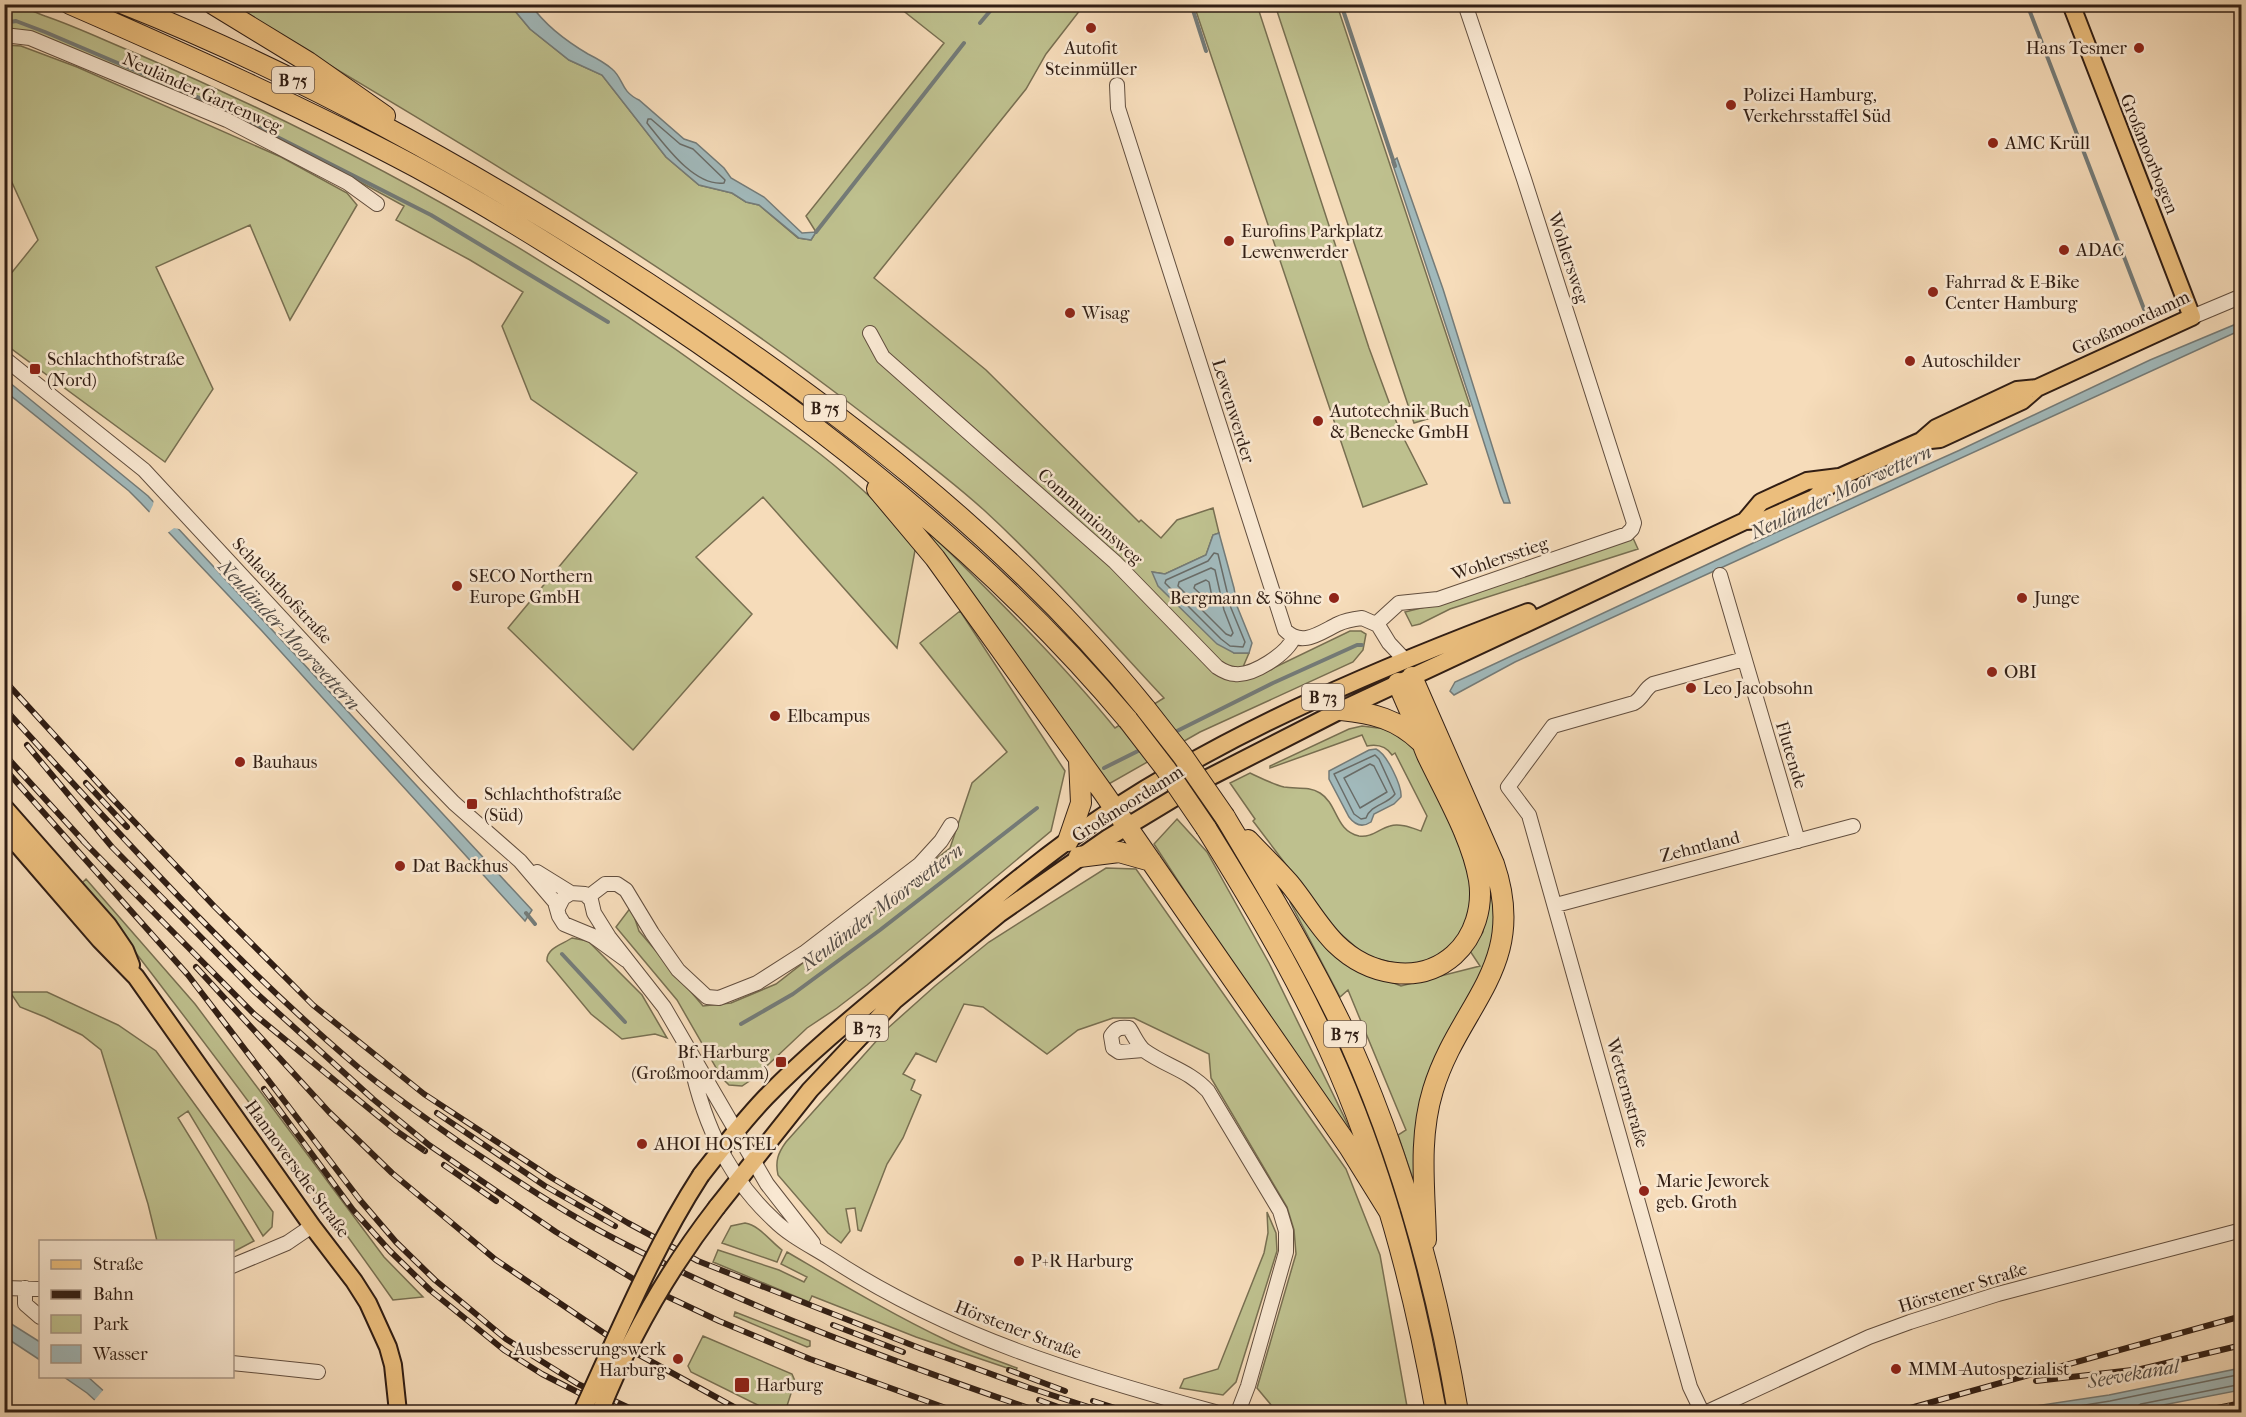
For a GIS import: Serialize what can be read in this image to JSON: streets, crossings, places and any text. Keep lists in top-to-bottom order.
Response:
{
  "streets": {
    "highway": ["B 75"],
    "main road": [
      "Großmoorbogen",
      "Großmoordamm",
      "B 73",
      "Hannoversche Straße"
    ],
    "street": [
      "Neuländer Gartenweg",
      "Wohlersweg",
      "Lewenwerder",
      "Communionsweg",
      "Wohlersstieg",
      "Schlachthofstraße",
      "Flutende",
      "Zehntland",
      "Wetternstraße",
      "Hörstener Straße"
    ]
  },
  "crossings": [
    ["B 75", "Großmoordamm"],
    ["Großmoorbogen", "Großmoordamm"],
    ["Wohlersweg", "Wohlersstieg"],
    ["Großmoordamm", "Schlachthofstraße"],
    ["Großmoordamm", "B 73"],
    ["Großmoordamm", "Hörstener Straße"],
    ["Lewenwerder", "Communionsweg"],
    ["Schlachthofstraße", "B 73"],
    ["Schlachthofstraße", "Hörstener Straße"],
    ["B 73", "Hörstener Straße"],
    ["Flutende", "Zehntland"],
    ["Flutende", "Wetternstraße"],
    ["Zehntland", "Wetternstraße"]
  ],
  "water": ["Neuländer Moorwettern", "Seevekanal"],
  "places": {
    "other": [
      "Autofit Steinmüller",
      "Hans Tesmer",
      "Polizei Hamburg, Verkehrsstaffel Süd",
      "AMC Krüll",
      "Eurofins Parkplatz Lewenwerder",
      "ADAC",
      "Fahrrad & E-Bike Center Hamburg",
      "Wisag",
      "Autoschilder",
      "Autotechnik Buch & Benecke GmbH",
      "SECO Northern Europe GmbH",
      "Bergmann & Söhne",
      "Junge",
      "OBI",
      "Leo Jacobsohn",
      "Elbcampus",
      "Bauhaus",
      "Dat Backhus",
      "AHOI HOSTEL",
      "Marie Jeworek geb. Groth",
      "P+R Harburg",
      "Ausbesserungswerk Harburg",
      "MMM-Autospezialist"
    ],
    "transit": [
      "Schlachthofstraße (Nord)",
      "Schlachthofstraße (Süd)",
      "Bf. Harburg (Großmoordamm)",
      "Harburg"
    ]
  },
  "legend": [
    "Straße",
    "Bahn",
    "Park",
    "Wasser"
  ]
}
